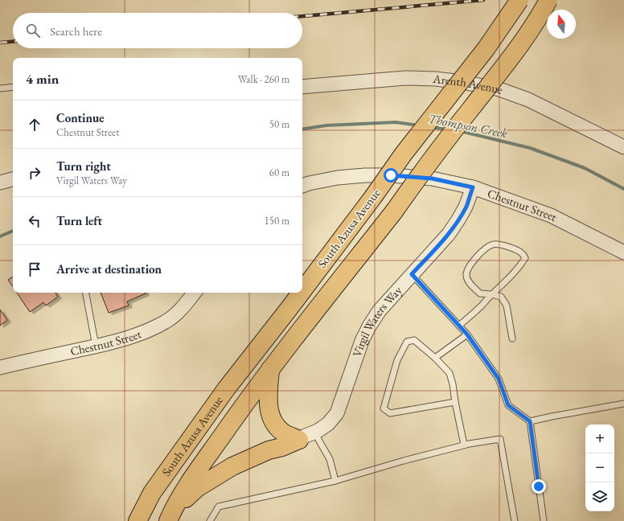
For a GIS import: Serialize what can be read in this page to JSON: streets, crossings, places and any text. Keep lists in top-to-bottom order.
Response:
{
  "streets": {
    "main road": ["South Azusa Avenue"],
    "street": ["Arenth Avenue", "Chestnut Street", "Virgil Waters Way"]
  },
  "crossings": [
    ["Chestnut Street", "Virgil Waters Way"]
  ],
  "water": ["Thompson Creek"],
  "north": "top",
  "page": {
    "search": "Search here",
    "heading": ["4 min", "Walk · 260 m"],
    "list": [
      ["Continue", "Chestnut Street", "50 m"],
      ["Turn right", "Virgil Waters Way", "60 m"],
      ["Turn left", "150 m"],
      "Arrive at destination"
    ],
    "map_buttons": ["+", "−"]
  }
}
